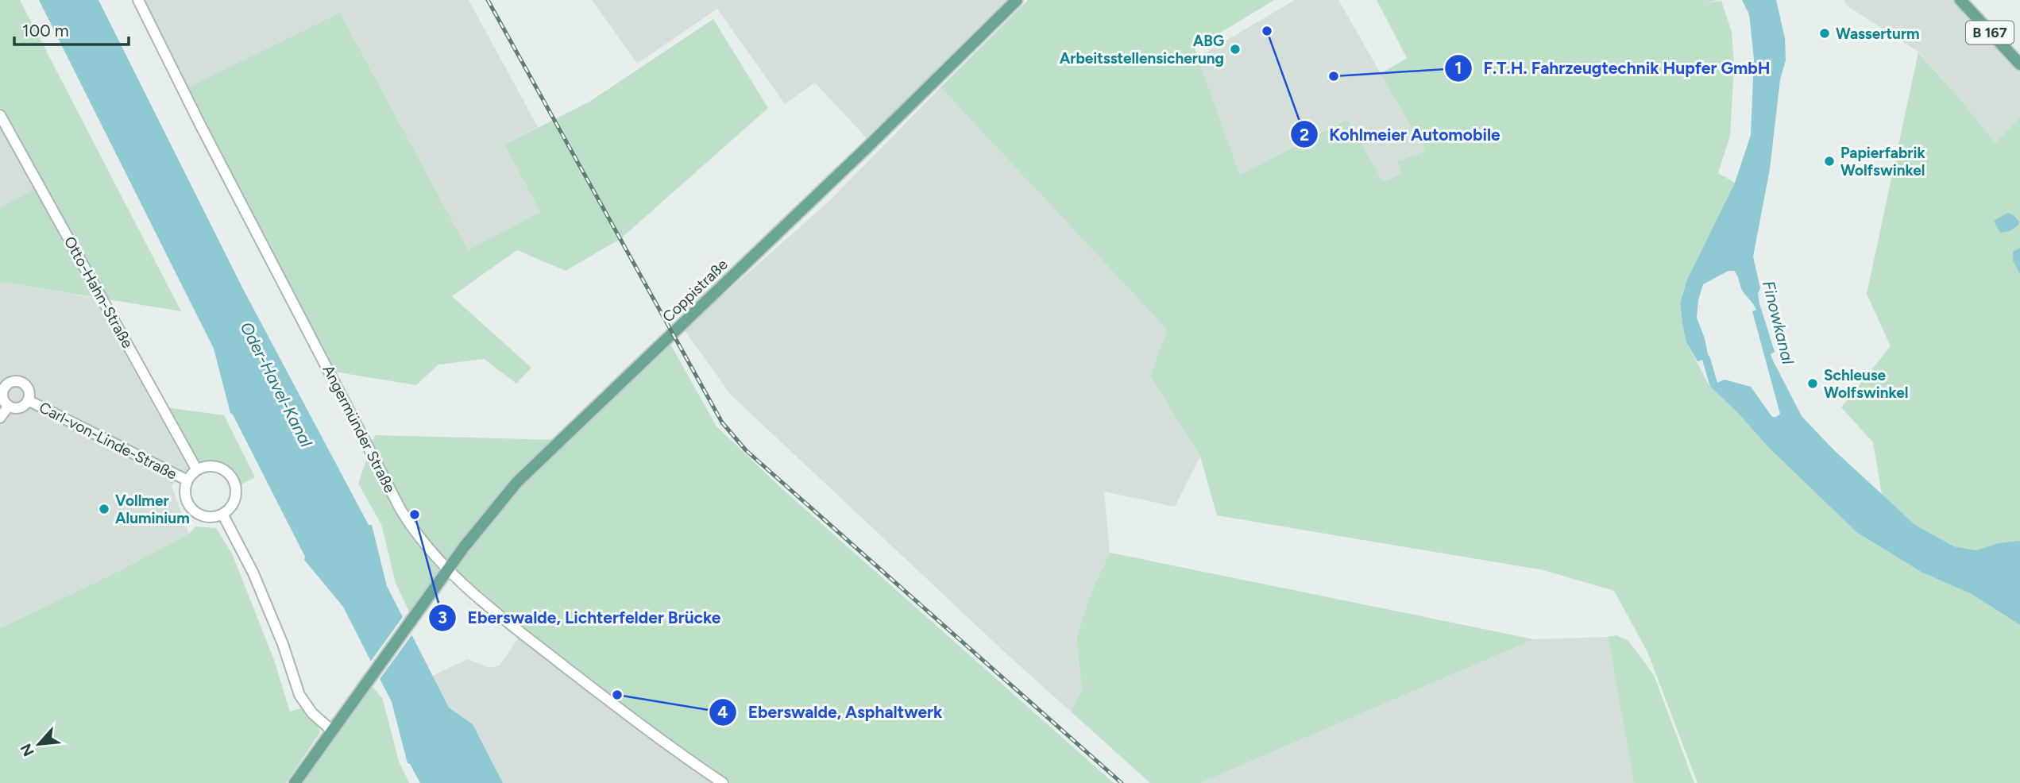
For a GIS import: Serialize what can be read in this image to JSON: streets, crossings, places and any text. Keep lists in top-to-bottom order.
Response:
{
  "streets": {
    "main road": ["B 167", "Coppistraße"],
    "street": ["Otto-Hahn-Straße", "Angermünder Straße", "Carl-von-Linde-Straße"]
  },
  "crossings": [
    ["Coppistraße", "Angermünder Straße"],
    ["Otto-Hahn-Straße", "Carl-von-Linde-Straße"]
  ],
  "water": ["Finowkanal", "Oder-Havel-Kanal"],
  "places": [
    "Kohlmeier Automobile",
    "Wasserturm",
    "ABG Arbeitsstellensicherung",
    "F.T.H. Fahrzeugtechnik Hupfer GmbH",
    "Papierfabrik Wolfswinkel",
    "Schleuse Wolfswinkel",
    "Vollmer Aluminium",
    "Eberswalde, Lichterfelder Brücke",
    "Eberswalde, Asphaltwerk"
  ],
  "scale_bar": "100 m",
  "north": "bottom left"
}
